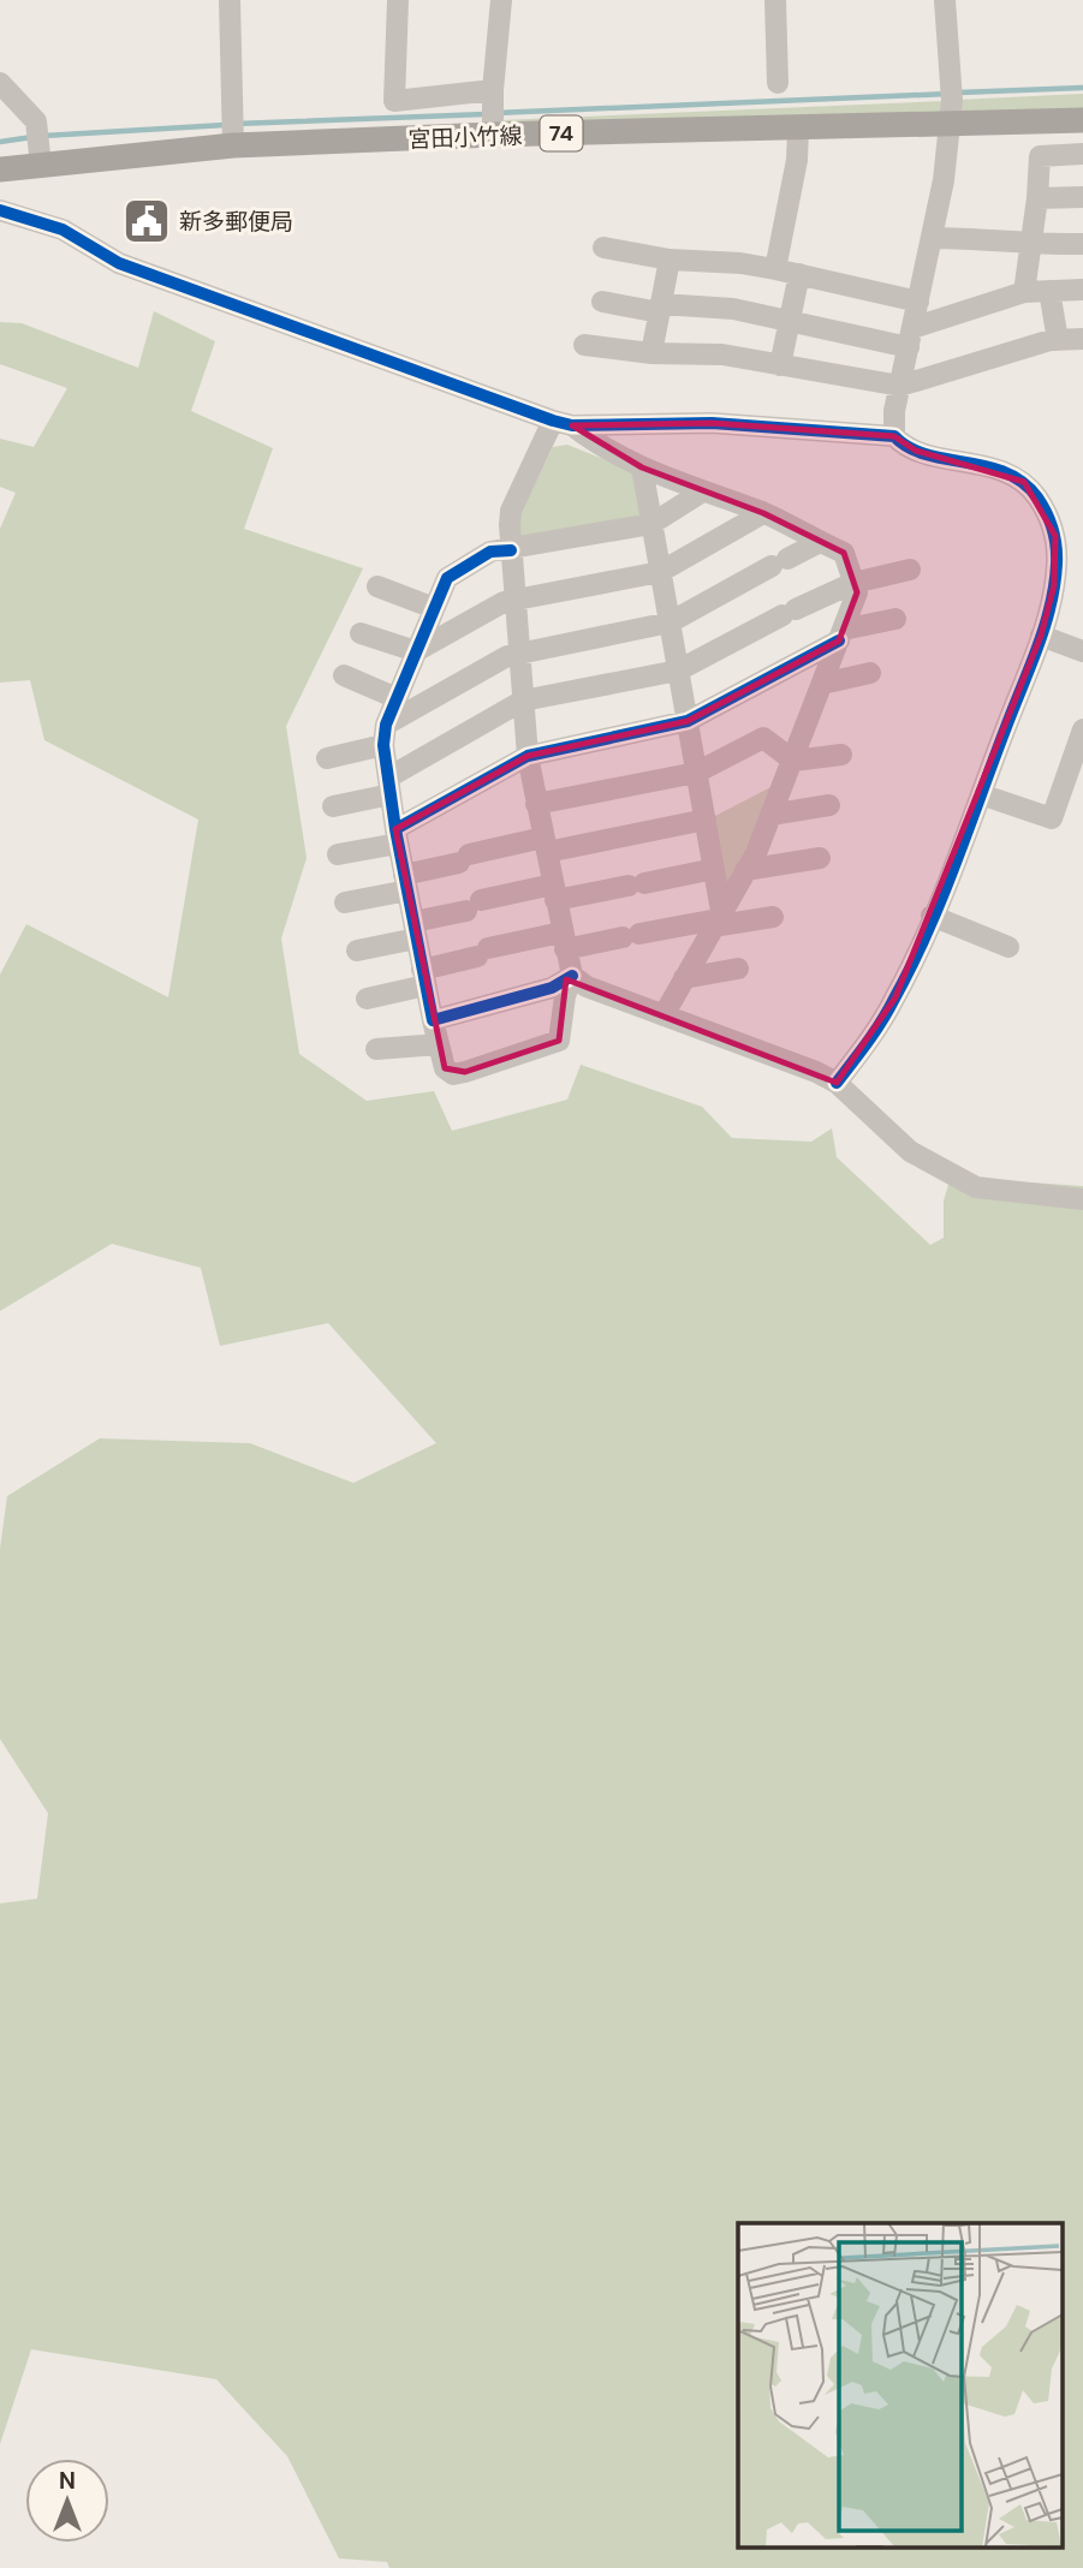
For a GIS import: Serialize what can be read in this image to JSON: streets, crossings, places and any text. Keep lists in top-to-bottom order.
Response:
{
  "streets": {
    "main road": ["74", "宮田小竹線"]
  },
  "places": {
    "public building": ["新多郵便局"]
  },
  "north": "top"
}
